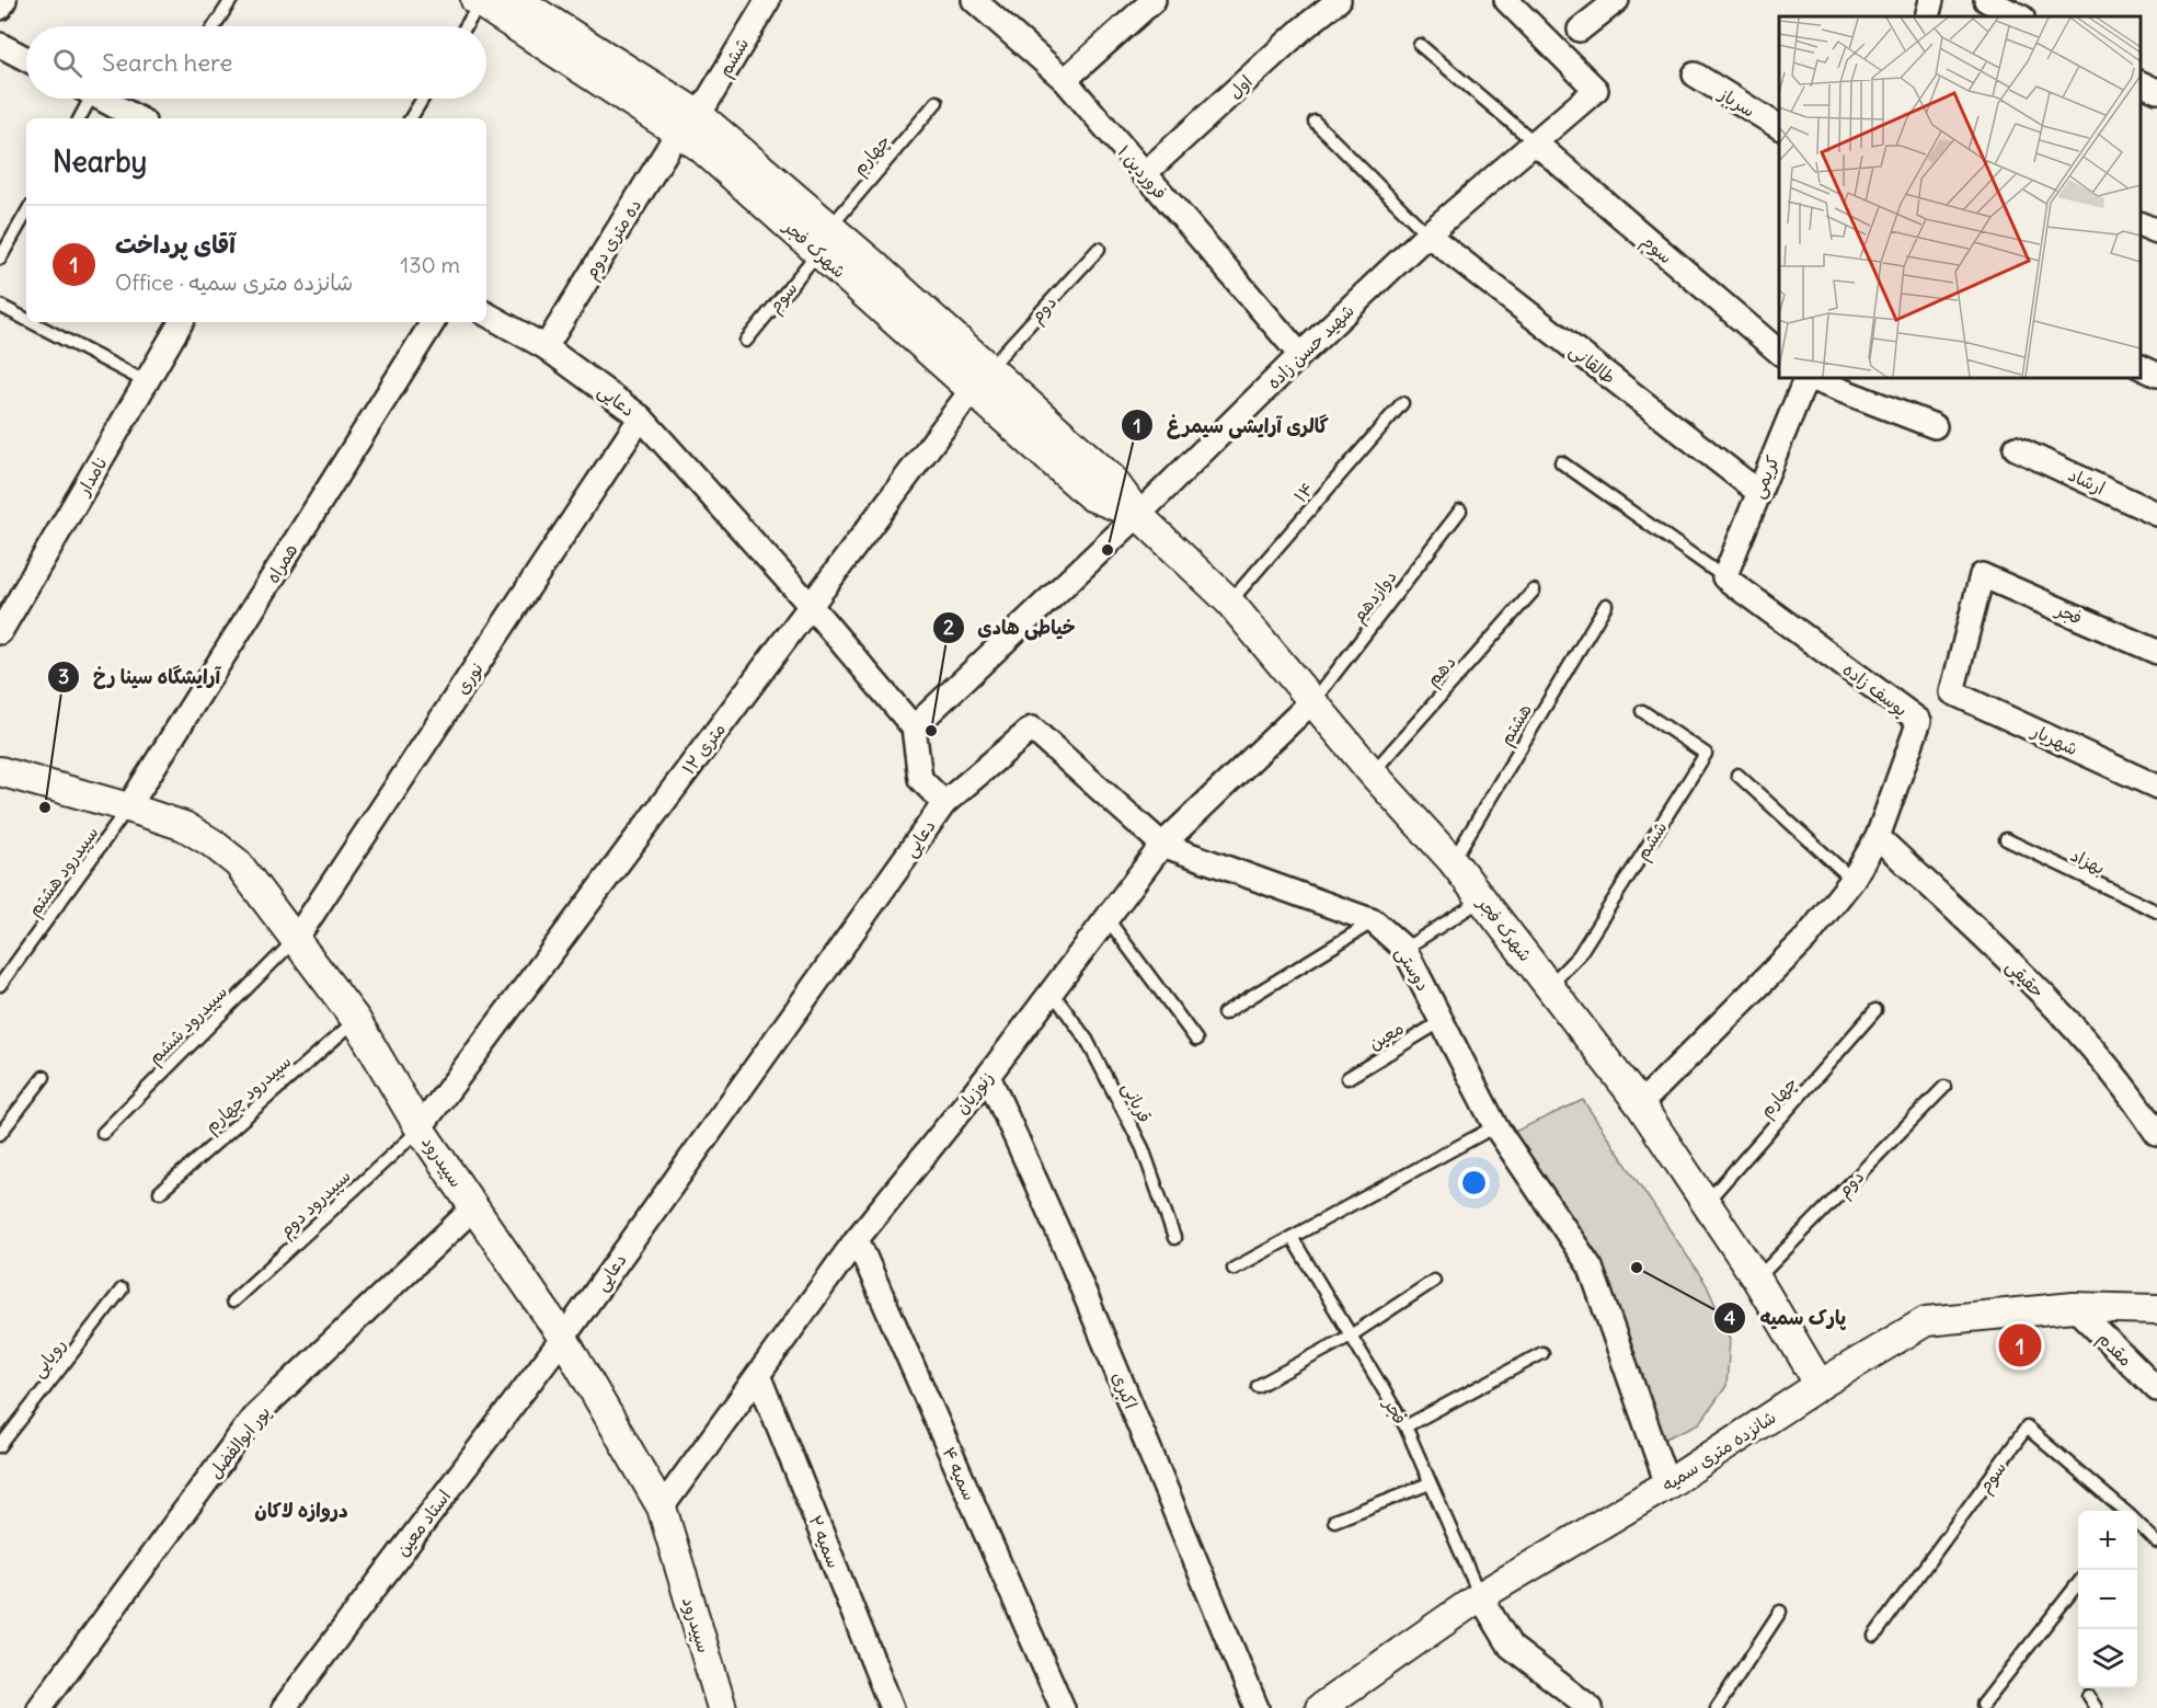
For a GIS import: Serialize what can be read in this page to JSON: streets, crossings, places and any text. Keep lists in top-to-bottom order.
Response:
{
  "streets": {
    "street": [
      "ششم",
      "اول",
      "سرباز",
      "فروردین ۱",
      "ده متری دوم",
      "شهرک فجر",
      "سوم",
      "شهید حسن زاده",
      "طالقانی",
      "دعایی",
      "نامدار",
      "کریمی",
      "ارشاد",
      "همراه",
      "فجر",
      "نوری",
      "یوسف زاده",
      "شهریار",
      "۱۲ متری",
      "دوستی",
      "حقیقی",
      "زنوزیان",
      "سپیدرود",
      "مقدم",
      "اکبری",
      "پور ابوالفضل",
      "شانزده متری سمیه",
      "سمیه ۴",
      "استاد معین",
      "سمیه ۲"
    ],
    "lane": [
      "چهارم",
      "دوم",
      "۱۴",
      "دوازدهم",
      "دهم",
      "هشتم",
      "بهزاد",
      "سپیدرود هشتم",
      "سپیدرود ششم",
      "معین",
      "سپیدرود چهارم",
      "قربانی",
      "سپیدرود دوم",
      "رویایی"
    ]
  },
  "crossings": [
    ["ششم", "ده متری دوم"],
    ["ششم", "شهرک فجر"],
    ["اول", "فروردین ۱"],
    ["چهارم", "شهرک فجر"],
    ["چهارم", "سوم"],
    ["فروردین ۱", "شهید حسن زاده"],
    ["ده متری دوم", "شهرک فجر"],
    ["ده متری دوم", "دعایی"],
    ["شهرک فجر", "سوم"],
    ["شهرک فجر", "دوم"],
    ["شهرک فجر", "شهید حسن زاده"],
    ["شهرک فجر", "۱۴"],
    ["شهرک فجر", "دوازدهم"],
    ["شهرک فجر", "دهم"],
    ["شهرک فجر", "یوسف زاده"],
    ["شهرک فجر", "هشتم"],
    ["شهرک فجر", "۱۲ متری"],
    ["شهرک فجر", "زنوزیان"],
    ["شهرک فجر", "شانزده متری سمیه"],
    ["سوم", "شهید حسن زاده"],
    ["دوم", "۱۲ متری"],
    ["شهید حسن زاده", "طالقانی"],
    ["شهید حسن زاده", "دعایی"],
    ["طالقانی", "کریمی"],
    ["دعایی", "نوری"],
    ["دعایی", "۱۲ متری"],
    ["دعایی", "دوستی"],
    ["دعایی", "سپیدرود"],
    ["دعایی", "استاد معین"],
    ["کریمی", "یوسف زاده"],
    ["همراه", "سپیدرود هشتم"],
    ["همراه", "سپیدرود"],
    ["دوازدهم", "زنوزیان"],
    ["فجر", "شهریار"],
    ["فجر", "شانزده متری سمیه"],
    ["نوری", "سپیدرود ششم"],
    ["نوری", "سپیدرود"],
    ["یوسف زاده", "حقیقی"],
    ["۱۲ متری", "سپیدرود"],
    ["۱۲ متری", "سپیدرود دوم"],
    ["سپیدرود هشتم", "سپیدرود"],
    ["دوستی", "معین"],
    ["دوستی", "زنوزیان"],
    ["دوستی", "شانزده متری سمیه"],
    ["سپیدرود ششم", "سپیدرود"],
    ["زنوزیان", "قربانی"],
    ["زنوزیان", "سپیدرود"],
    ["زنوزیان", "اکبری"],
    ["زنوزیان", "سمیه ۴"],
    ["زنوزیان", "سمیه ۲"],
    ["سپیدرود چهارم", "سپیدرود"],
    ["سپیدرود", "سپیدرود دوم"],
    ["سپیدرود", "پور ابوالفضل"],
    ["سپیدرود", "استاد معین"],
    ["مقدم", "شانزده متری سمیه"]
  ],
  "districts": ["دروازه لاکان"],
  "places": [
    "گالری آرایشی سیمرغ",
    "خیاطی هادی",
    "آرایشگاه سینا رخ",
    "پارک سمیه"
  ],
  "page": {
    "search": "Search here",
    "heading": "Nearby",
    "list": [
      {
        "mark": "1",
        "name": "آقای پرداخت",
        "note": "Office · شانزده متری سمیه",
        "value": "130 m"
      }
    ],
    "pins": "1",
    "map_buttons": ["+", "−"]
  }
}
